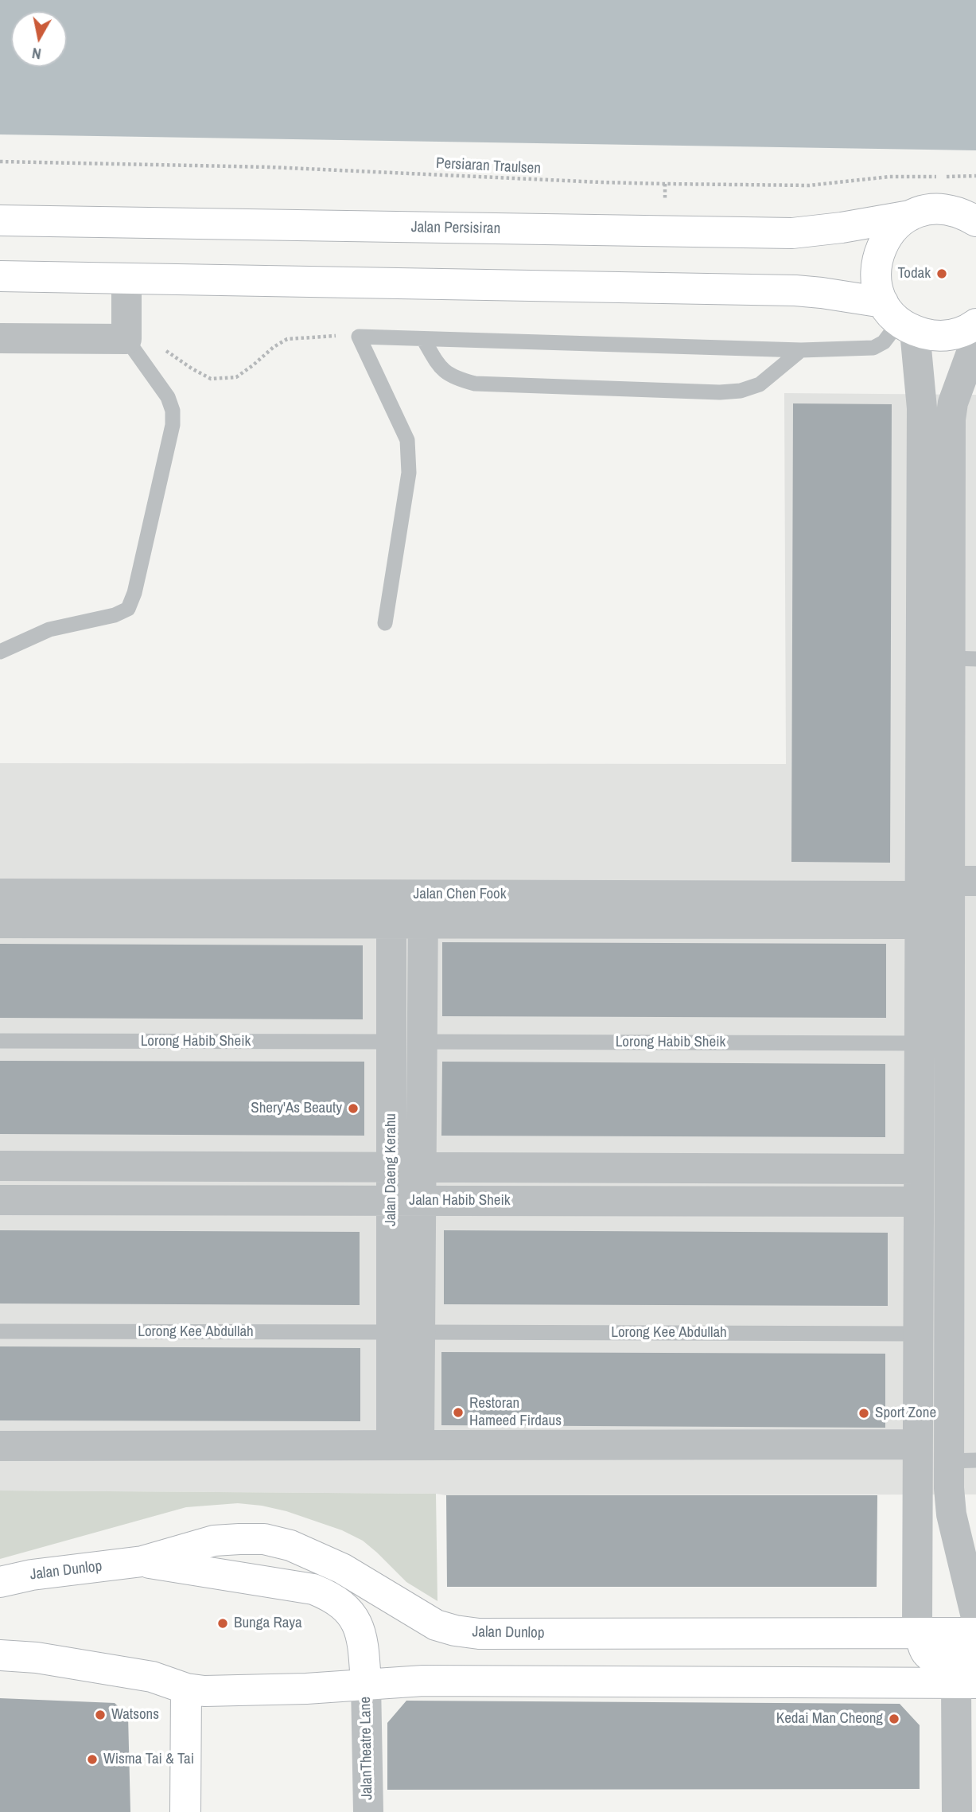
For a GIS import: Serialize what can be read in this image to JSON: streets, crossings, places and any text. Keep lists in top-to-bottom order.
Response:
{
  "streets": {
    "main road": ["Jalan Persisiran", "Jalan Dunlop"],
    "street": [
      "Jalan Chen Fook",
      "Jalan Daeng Kerahu",
      "Jalan Habib Sheik",
      "JalanTheatre Lane"
    ],
    "lane": ["Lorong Habib Sheik", "Lorong Kee Abdullah"],
    "path": ["Persiaran Traulsen"]
  },
  "crossings": [
    ["Jalan Chen Fook", "Jalan Daeng Kerahu"],
    ["Lorong Habib Sheik", "Jalan Daeng Kerahu"],
    ["Jalan Daeng Kerahu", "Jalan Habib Sheik"],
    ["Jalan Daeng Kerahu", "Lorong Kee Abdullah"]
  ],
  "places": [
    "Todak",
    "Shery'As Beauty",
    "Restoran Hameed Firdaus",
    "Sport Zone",
    "Bunga Raya",
    "Watsons",
    "Kedai Man Cheong",
    "Wisma Tai & Tai"
  ],
  "north": "bottom"
}
